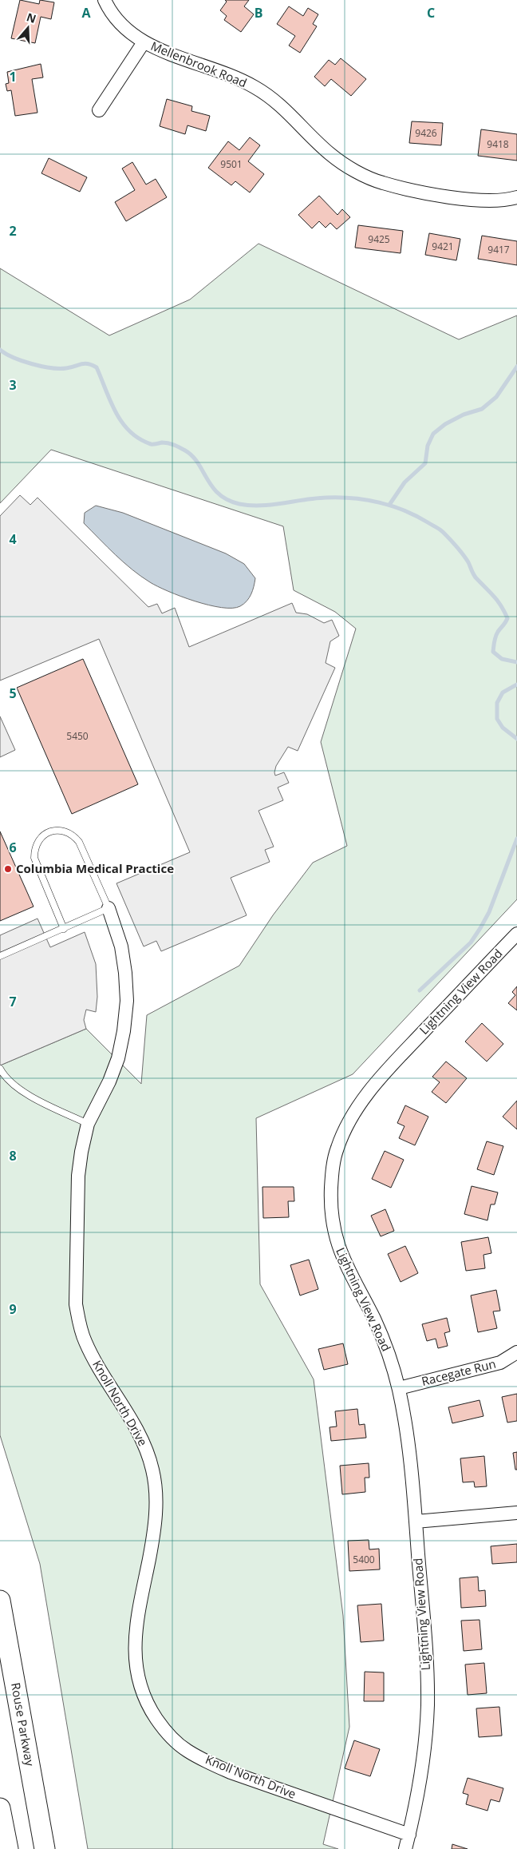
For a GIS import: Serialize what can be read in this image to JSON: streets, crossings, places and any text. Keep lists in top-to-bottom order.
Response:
{
  "streets": {
    "main road": ["Rouse Parkway"],
    "street": [
      "Mellenbrook Road",
      "Lightning View Road",
      "Racegate Run",
      "Knoll North Drive"
    ]
  },
  "crossings": [
    ["Lightning View Road", "Racegate Run"],
    ["Lightning View Road", "Knoll North Drive"]
  ],
  "places": ["Columbia Medical Practice"],
  "house_numbers": [
    "9426",
    "9418",
    "9501",
    "9425",
    "9421",
    "9417",
    "5450",
    "5400"
  ],
  "north": "top",
  "grid": {
    "columns": ["A", "B", "C"],
    "rows": [
      "1",
      "2",
      "3",
      "4",
      "5",
      "6",
      "7",
      "8",
      "9"
    ]
  }
}
